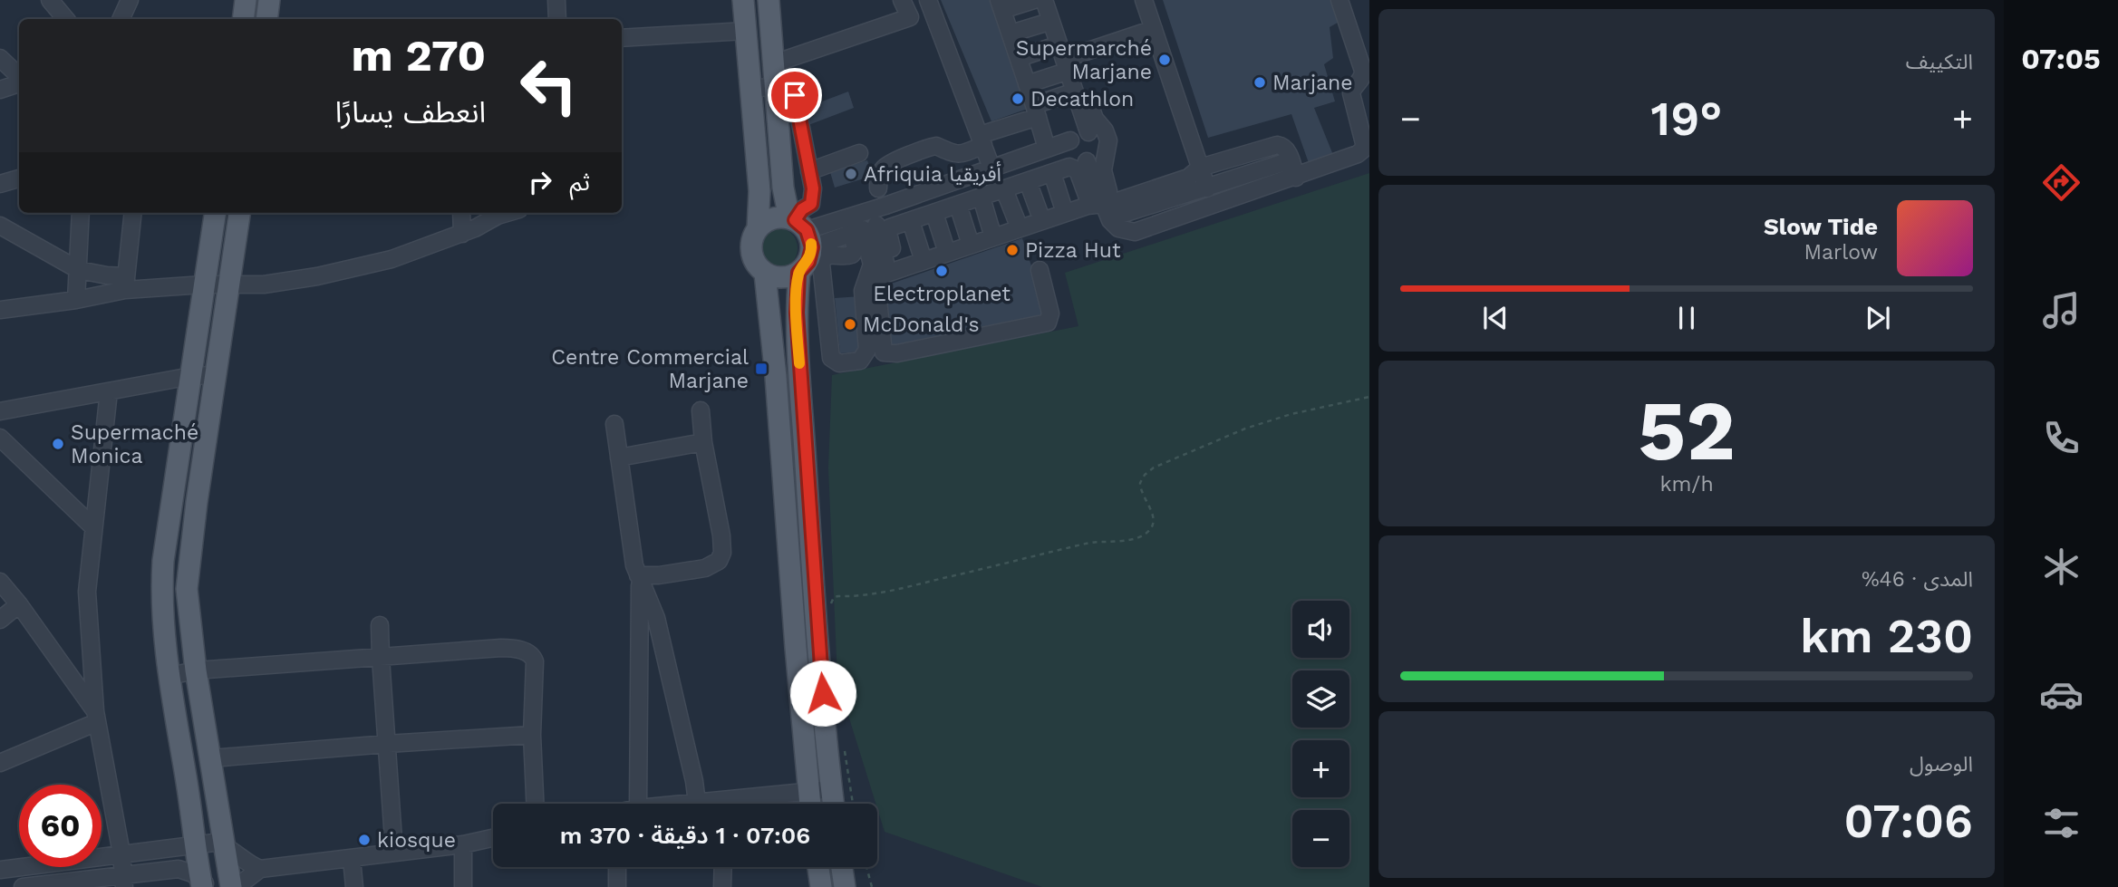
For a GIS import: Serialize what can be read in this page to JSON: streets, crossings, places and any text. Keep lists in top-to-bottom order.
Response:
{
  "places": {
    "other": [
      "Supermarché Marjane",
      "Marjane",
      "Decathlon",
      "Afriquia أفريقيا",
      "Pizza Hut",
      "Electroplanet",
      "McDonald's",
      "Supermaché Monica",
      "kiosque"
    ],
    "transit": ["Centre Commercial Marjane"]
  },
  "page": {
    "tabs": "07:05",
    "tile": [
      "التكييف",
      ["52", "km/h"],
      ["المدى · 46%", "230 km"],
      ["الوصول", "07:06"]
    ],
    "turn": ["270 m", "انعطف يسارًا"],
    "heat": ["−", "19°", "+"],
    "then": "ثم",
    "song": ["Slow Tide", "Marlow"],
    "map_buttons": ["+", "−"],
    "limit": "60",
    "trip": "07:06 · 1 دقيقة · 370 m"
  }
}
